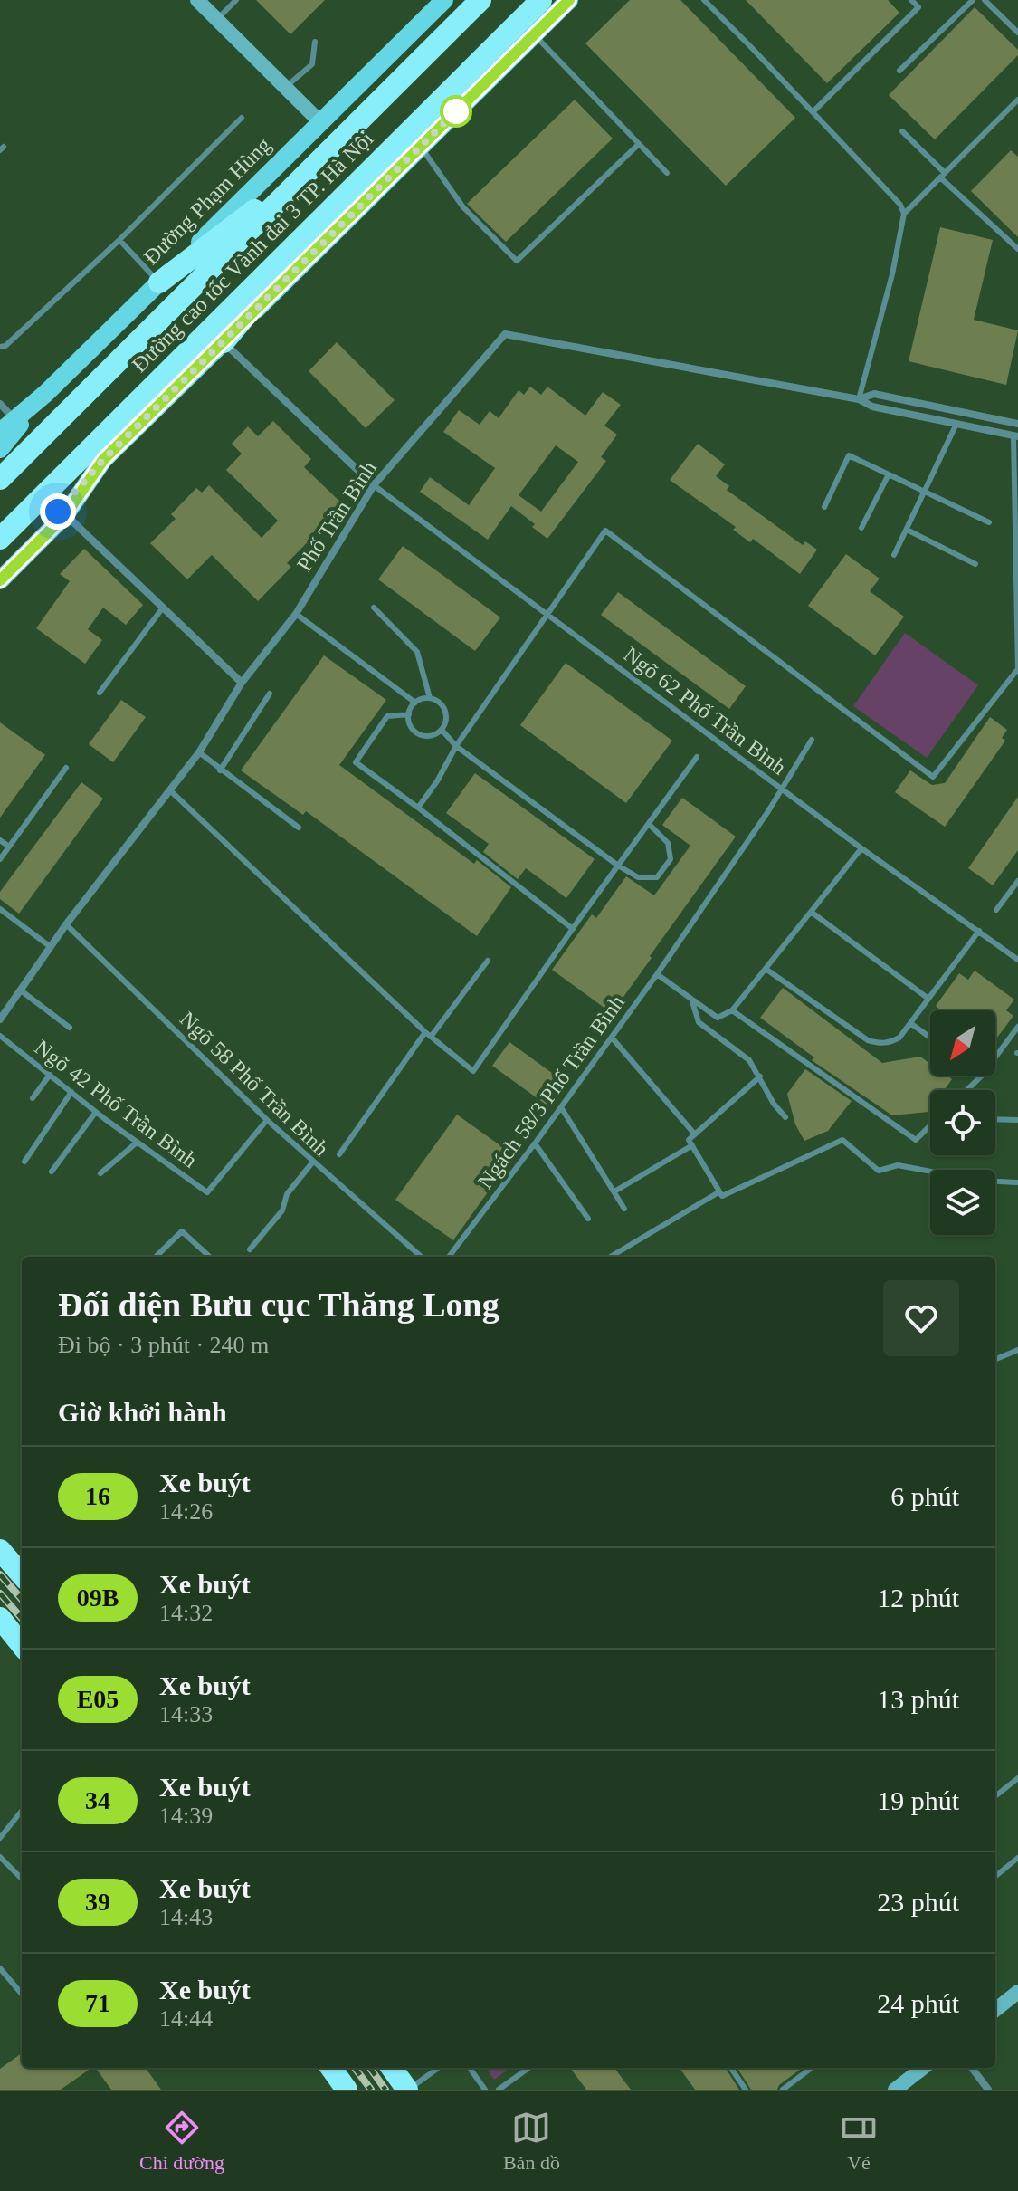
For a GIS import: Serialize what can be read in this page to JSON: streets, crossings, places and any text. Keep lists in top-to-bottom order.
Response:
{
  "streets": {
    "highway": ["Đường cao tốc Vành đai 3 TP. Hà Nội"],
    "main road": ["Đường Phạm Hùng"],
    "street": ["Phố Trần Bình"],
    "lane": [
      "Ngõ 62 Phố Trần Bình",
      "Ngõ 58 Phố Trần Bình",
      "Ngách 58/3 Phố Trần Bình",
      "Ngõ 42 Phố Trần Bình"
    ]
  },
  "crossings": [
    ["Phố Trần Bình", "Ngõ 62 Phố Trần Bình"],
    ["Phố Trần Bình", "Ngõ 58 Phố Trần Bình"],
    ["Ngõ 62 Phố Trần Bình", "Ngách 58/3 Phố Trần Bình"],
    ["Ngõ 58 Phố Trần Bình", "Ngõ 42 Phố Trần Bình"]
  ],
  "lines": ["bus line 16"],
  "north": "bottom left",
  "page": {
    "heading": [
      ["Đối diện Bưu cục Thăng Long", "Đi bộ · 3 phút · 240 m"],
      "Giờ khởi hành"
    ],
    "list": [
      {
        "mark": "16",
        "name": "Xe buýt",
        "note": "14:26",
        "value": "6 phút"
      },
      {
        "mark": "09B",
        "name": "Xe buýt",
        "note": "14:32",
        "value": "12 phút"
      },
      {
        "mark": "E05",
        "name": "Xe buýt",
        "note": "14:33",
        "value": "13 phút"
      },
      {
        "mark": "34",
        "name": "Xe buýt",
        "note": "14:39",
        "value": "19 phút"
      },
      {
        "mark": "39",
        "name": "Xe buýt",
        "note": "14:43",
        "value": "23 phút"
      },
      {
        "mark": "71",
        "name": "Xe buýt",
        "note": "14:44",
        "value": "24 phút"
      }
    ],
    "tabs": ["Chỉ đường", "Bản đồ", "Vé"]
  }
}
